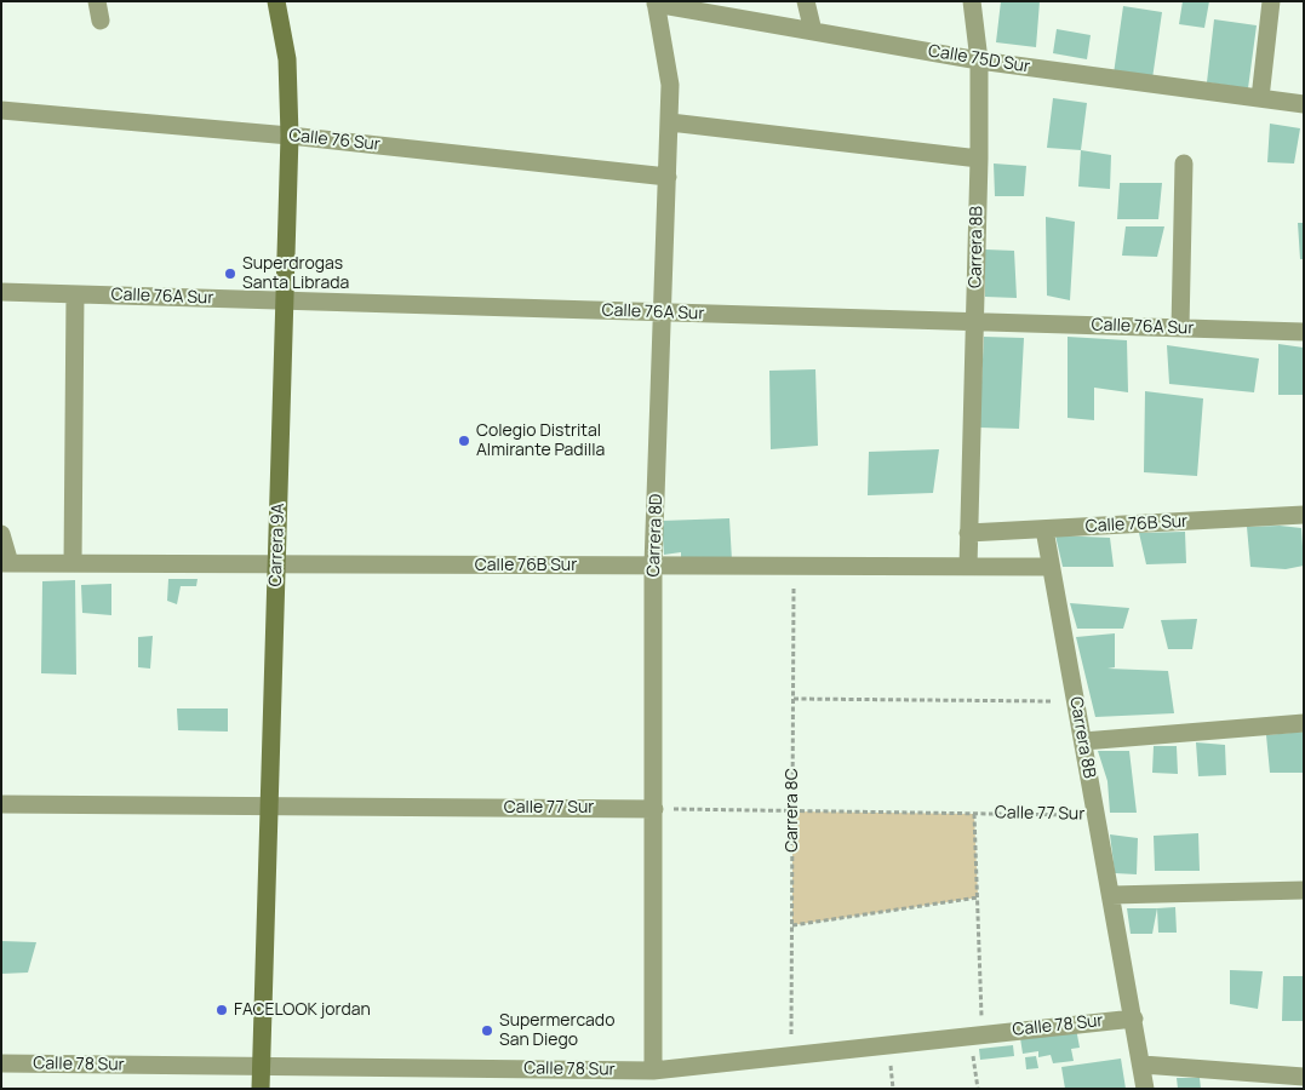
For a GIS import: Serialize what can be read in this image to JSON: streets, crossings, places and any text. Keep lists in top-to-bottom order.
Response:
{
  "streets": {
    "street": [
      "Calle 75D Sur",
      "Calle 76 Sur",
      "Carrera 8B",
      "Calle 76A Sur",
      "Calle 76B Sur",
      "Carrera 8D",
      "Carrera 9A",
      "Calle 77 Sur",
      "Calle 78 Sur"
    ],
    "path": ["Carrera 8C"]
  },
  "crossings": [
    ["Calle 75D Sur", "Carrera 8B"],
    ["Calle 75D Sur", "Carrera 8D"],
    ["Calle 76 Sur", "Carrera 8D"],
    ["Calle 76 Sur", "Carrera 9A"],
    ["Carrera 8B", "Calle 76A Sur"],
    ["Carrera 8B", "Calle 76B Sur"],
    ["Carrera 8B", "Calle 77 Sur"],
    ["Carrera 8B", "Calle 78 Sur"],
    ["Calle 76A Sur", "Carrera 8D"],
    ["Calle 76A Sur", "Carrera 9A"],
    ["Calle 76B Sur", "Carrera 8D"],
    ["Calle 76B Sur", "Carrera 9A"],
    ["Calle 76B Sur", "Carrera 8C"],
    ["Carrera 8D", "Calle 77 Sur"],
    ["Carrera 8D", "Calle 78 Sur"],
    ["Carrera 9A", "Calle 77 Sur"],
    ["Carrera 9A", "Calle 78 Sur"],
    ["Calle 77 Sur", "Carrera 8C"],
    ["Carrera 8C", "Calle 78 Sur"]
  ],
  "places": [
    "Superdrogas Santa Librada",
    "Colegio Distrital Almirante Padilla",
    "FACELOOK jordan",
    "Supermercado San Diego"
  ]
}
